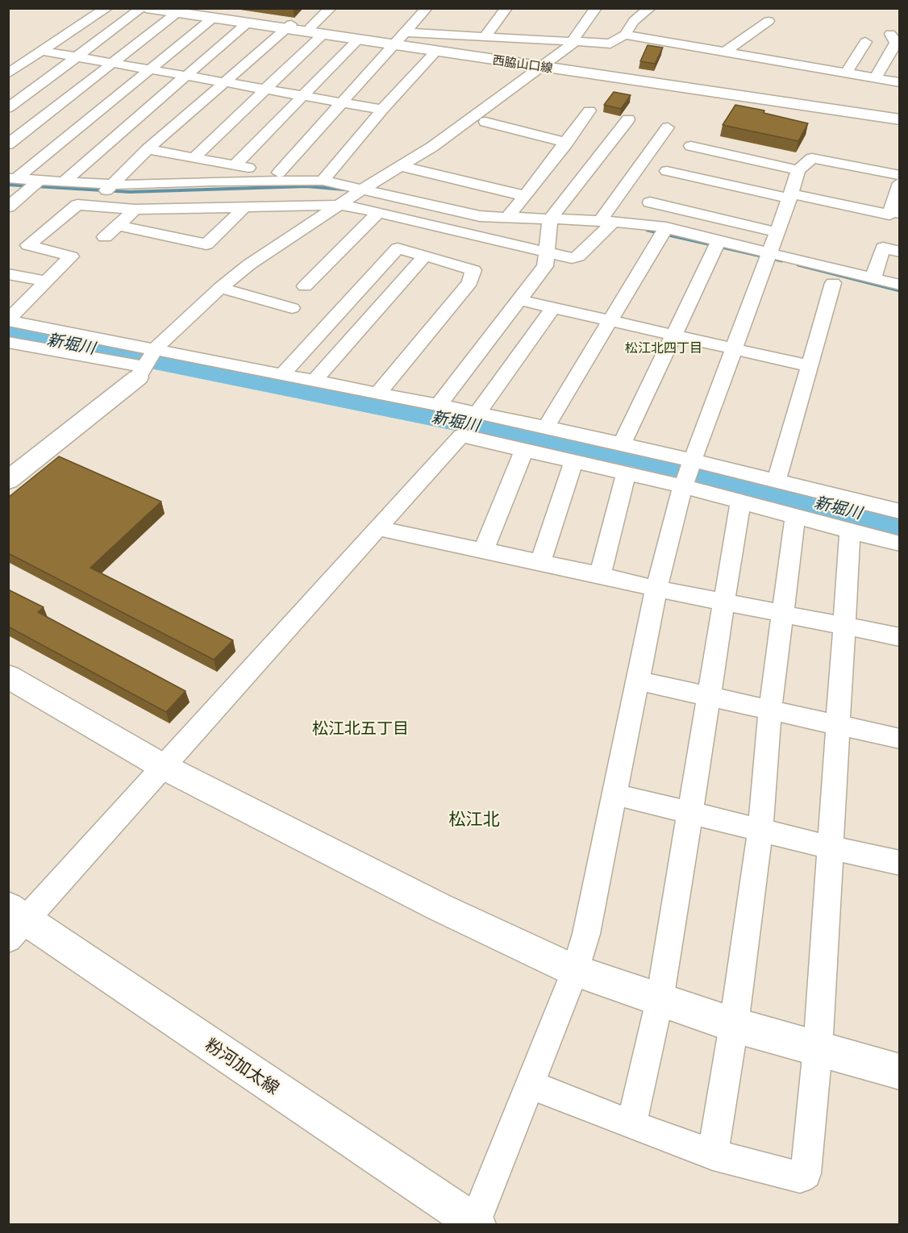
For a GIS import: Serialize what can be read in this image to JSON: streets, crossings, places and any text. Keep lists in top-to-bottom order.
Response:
{
  "streets": {
    "street": ["西脇山口線", "粉河加太線"]
  },
  "districts": ["松江北四丁目", "松江北五丁目", "松江北"],
  "water": ["新堀川"]
}
